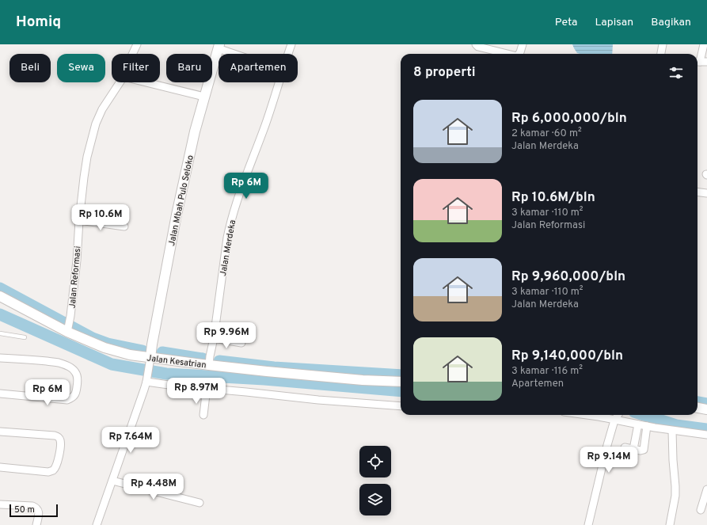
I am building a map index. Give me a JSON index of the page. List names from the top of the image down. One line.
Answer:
{"streets":{"street":["Jalan Mbah Pulo Seloko","Jalan Merdeka","Jalan Reformasi","Jalan Kesatrian"]},"crossings":[["Jalan Mbah Pulo Seloko","Jalan Kesatrian"],["Jalan Merdeka","Jalan Kesatrian"],["Jalan Reformasi","Jalan Kesatrian"]],"scale_bar":"50 m","page":{"header":"Homiq","nav":["Peta","Lapisan","Bagikan"],"chip":["Beli","Sewa","Filter","Baru","Apartemen"],"heading":"8 properti","list":[{"name":"Rp 6,000,000/bln","note":"2 kamar · 60 m² · Jalan Merdeka"},{"name":"Rp 10.6M/bln","note":"3 kamar · 110 m² · Jalan Reformasi"},{"name":"Rp 9,960,000/bln","note":"3 kamar · 110 m² · Jalan Merdeka"},{"name":"Rp 9,140,000/bln","note":"3 kamar · 116 m² · Apartemen"}],"price":["Rp 6M","Rp 10.6M","Rp 9.96M","Rp 8.97M","Rp 6M","Rp 7.64M","Rp 9.14M","Rp 4.48M"],"scale":"50 m"}}
